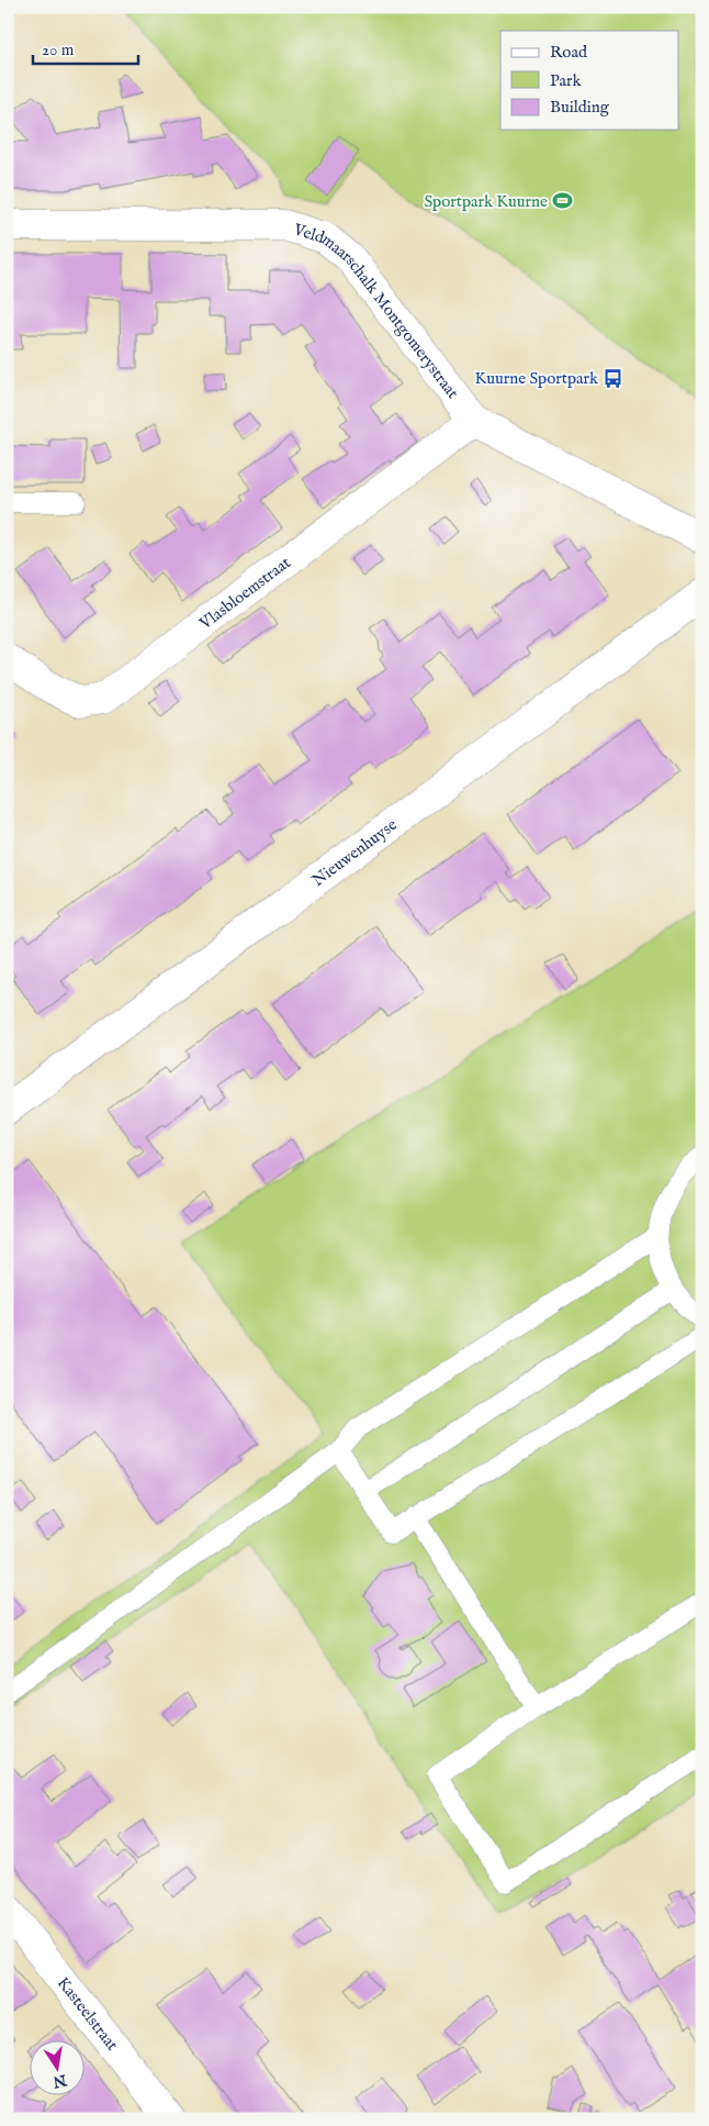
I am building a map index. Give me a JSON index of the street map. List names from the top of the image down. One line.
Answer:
{"streets":{"street":["Veldmaarschalk Montgomerystraat","Vlasbloemstraat","Nieuwenhuyse","Kasteelstraat"]},"crossings":[["Veldmaarschalk Montgomerystraat","Vlasbloemstraat"]],"places":{"sports":["Sportpark Kuurne"],"bus stop":["Kuurne Sportpark"]},"legend":["Road","Park","Building"],"scale_bar":"20 m","north":"bottom"}
